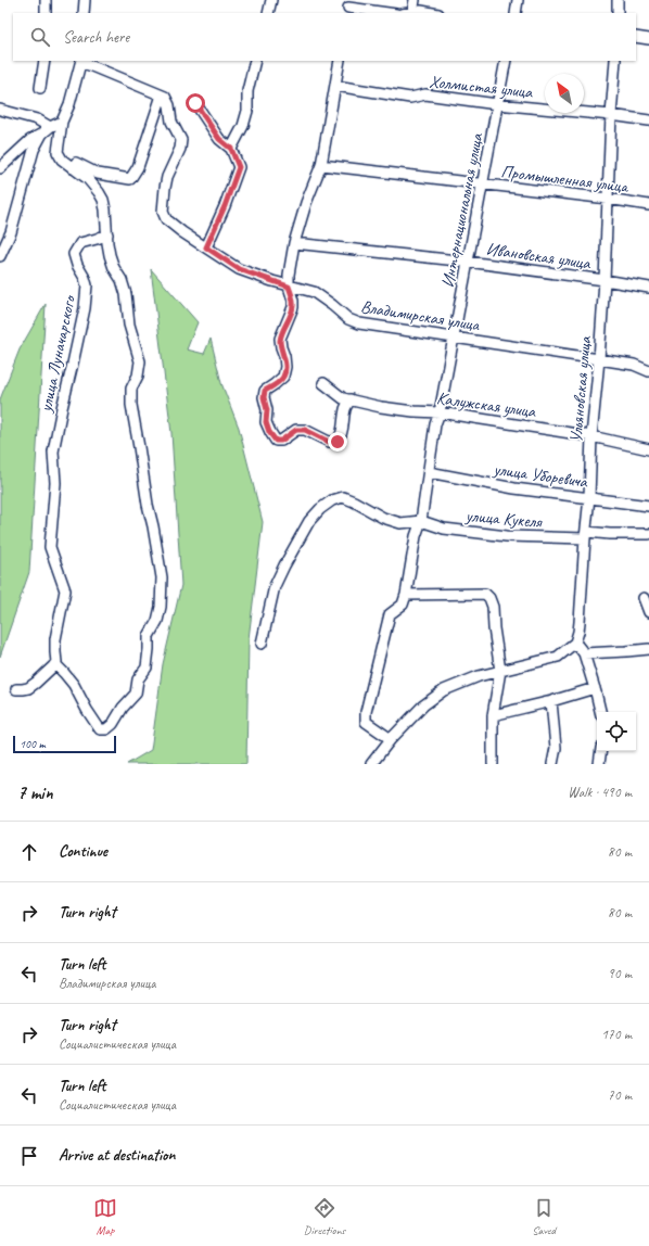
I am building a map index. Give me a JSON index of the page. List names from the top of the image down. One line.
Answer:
{"streets":{"street":["Холмистая улица","Промышленная улица","Интернациональная улица","Ивановская улица","Владимирская улица","улица Луначарского","Ульяновская улица","Калужская улица","улица Уборевича","улица Кукеля"]},"crossings":[["Холмистая улица","Интернациональная улица"],["Холмистая улица","Ульяновская улица"],["Промышленная улица","Интернациональная улица"],["Промышленная улица","Ульяновская улица"],["Интернациональная улица","Ивановская улица"],["Интернациональная улица","Владимирская улица"],["Интернациональная улица","Калужская улица"],["Интернациональная улица","улица Уборевича"],["Интернациональная улица","улица Кукеля"],["Ивановская улица","Ульяновская улица"],["Владимирская улица","Ульяновская улица"],["Ульяновская улица","Калужская улица"],["Ульяновская улица","улица Уборевича"],["Ульяновская улица","улица Кукеля"]],"scale_bar":"100 m","north":"top left","page":{"search":"Search here","scale":"100 m","heading":["7 min","Walk · 490 m"],"list":[["Continue","80 m"],["Turn right","80 m"],["Turn left","Владимирская улица","90 m"],["Turn right","Социалистическая улица","170 m"],["Turn left","Социалистическая улица","70 m"],"Arrive at destination"],"nav":["Map","Directions","Saved"]}}
